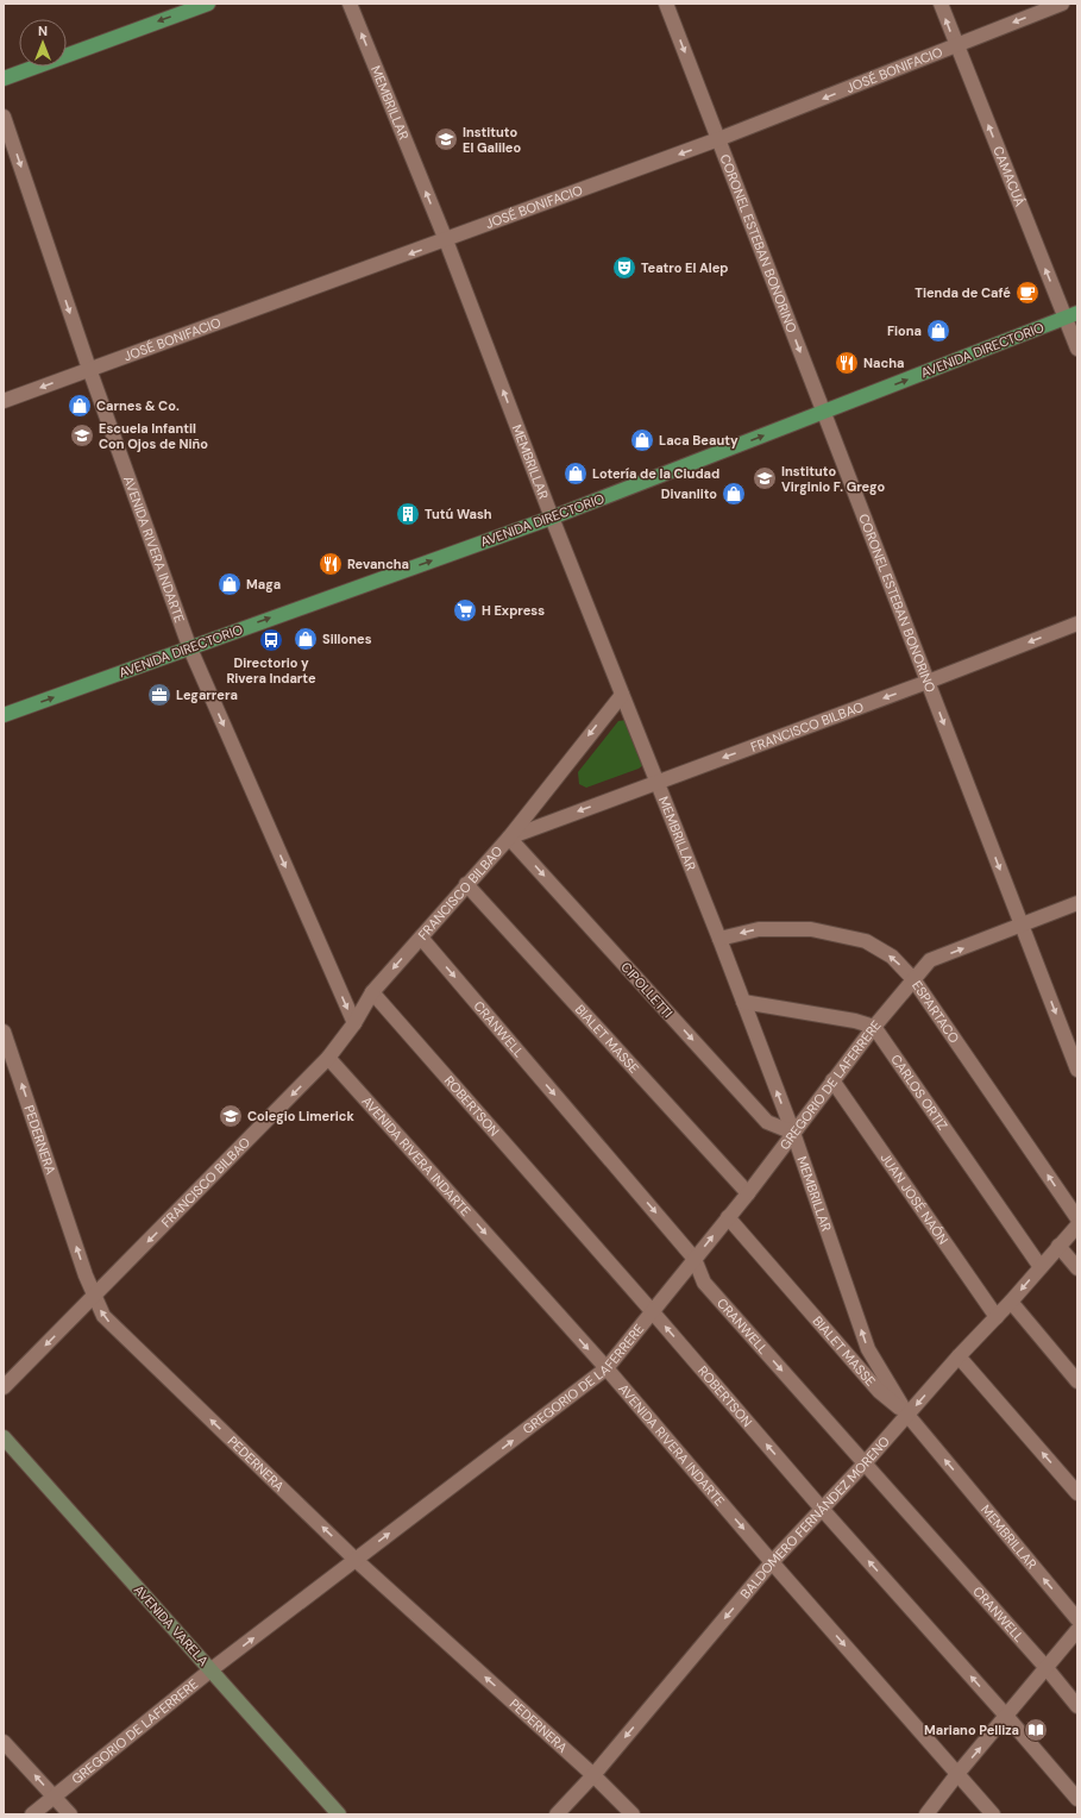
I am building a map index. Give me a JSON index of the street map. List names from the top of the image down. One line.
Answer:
{"streets":{"main road":["AVENIDA DIRECTORIO","AVENIDA VARELA"],"street":["JOSÉ BONIFACIO","MEMBRILLAR","CAMACUÁ","CORONEL ESTEBAN BONORINO","AVENIDA RIVERA INDARTE","FRANCISCO BILBAO","CIPOLLETTI","ESPARTACO","CRANWELL","BIALET MASSE","GREGORIO DE LAFERRERE","CARLOS ORTIZ","ROBERTSON","PEDERNERA","JUAN JOSÉ NAÓN","BALDOMERO FERNÁNDEZ MORENO"]},"crossings":[["JOSÉ BONIFACIO","MEMBRILLAR"],["JOSÉ BONIFACIO","CAMACUÁ"],["JOSÉ BONIFACIO","CORONEL ESTEBAN BONORINO"],["JOSÉ BONIFACIO","AVENIDA RIVERA INDARTE"],["MEMBRILLAR","AVENIDA DIRECTORIO"],["MEMBRILLAR","FRANCISCO BILBAO"],["MEMBRILLAR","CIPOLLETTI"],["MEMBRILLAR","ESPARTACO"],["MEMBRILLAR","BIALET MASSE"],["MEMBRILLAR","GREGORIO DE LAFERRERE"],["MEMBRILLAR","BALDOMERO FERNÁNDEZ MORENO"],["CAMACUÁ","AVENIDA DIRECTORIO"],["CORONEL ESTEBAN BONORINO","AVENIDA DIRECTORIO"],["CORONEL ESTEBAN BONORINO","FRANCISCO BILBAO"],["CORONEL ESTEBAN BONORINO","GREGORIO DE LAFERRERE"],["AVENIDA DIRECTORIO","AVENIDA RIVERA INDARTE"],["AVENIDA RIVERA INDARTE","FRANCISCO BILBAO"],["AVENIDA RIVERA INDARTE","GREGORIO DE LAFERRERE"],["AVENIDA RIVERA INDARTE","BALDOMERO FERNÁNDEZ MORENO"],["FRANCISCO BILBAO","CIPOLLETTI"],["FRANCISCO BILBAO","CRANWELL"],["FRANCISCO BILBAO","BIALET MASSE"],["FRANCISCO BILBAO","ROBERTSON"],["FRANCISCO BILBAO","PEDERNERA"],["CIPOLLETTI","GREGORIO DE LAFERRERE"],["ESPARTACO","GREGORIO DE LAFERRERE"],["CRANWELL","GREGORIO DE LAFERRERE"],["CRANWELL","BALDOMERO FERNÁNDEZ MORENO"],["BIALET MASSE","GREGORIO DE LAFERRERE"],["BIALET MASSE","BALDOMERO FERNÁNDEZ MORENO"],["GREGORIO DE LAFERRERE","CARLOS ORTIZ"],["GREGORIO DE LAFERRERE","ROBERTSON"],["GREGORIO DE LAFERRERE","PEDERNERA"],["GREGORIO DE LAFERRERE","JUAN JOSÉ NAÓN"],["GREGORIO DE LAFERRERE","AVENIDA VARELA"],["CARLOS ORTIZ","BALDOMERO FERNÁNDEZ MORENO"],["ROBERTSON","BALDOMERO FERNÁNDEZ MORENO"],["PEDERNERA","BALDOMERO FERNÁNDEZ MORENO"],["JUAN JOSÉ NAÓN","BALDOMERO FERNÁNDEZ MORENO"]],"one_way":["JOSÉ BONIFACIO","MEMBRILLAR","CAMACUÁ","CORONEL ESTEBAN BONORINO","AVENIDA DIRECTORIO","AVENIDA RIVERA INDARTE","FRANCISCO BILBAO","CIPOLLETTI","ESPARTACO","CRANWELL","GREGORIO DE LAFERRERE","ROBERTSON","PEDERNERA","BALDOMERO FERNÁNDEZ MORENO"],"places":{"school or university":["Instituto El Galileo","Escuela Infantil Con Ojos de Niño","Instituto Virginio F. Grego","Colegio Limerick"],"theatre":["Teatro El Alep"],"cafe":["Tienda de Café"],"shop":["Fiona","Carnes & Co.","Laca Beauty","Lotería de la Ciudad","Divanlito","Maga","Sillones"],"restaurant":["Nacha","Revancha"],"building":["Tutú Wash"],"supermarket":["H Express"],"bus stop":["Directorio y Rivera Indarte"],"office":["Legarrera"],"library":["Mariano Pelliza"]},"north":"top"}
